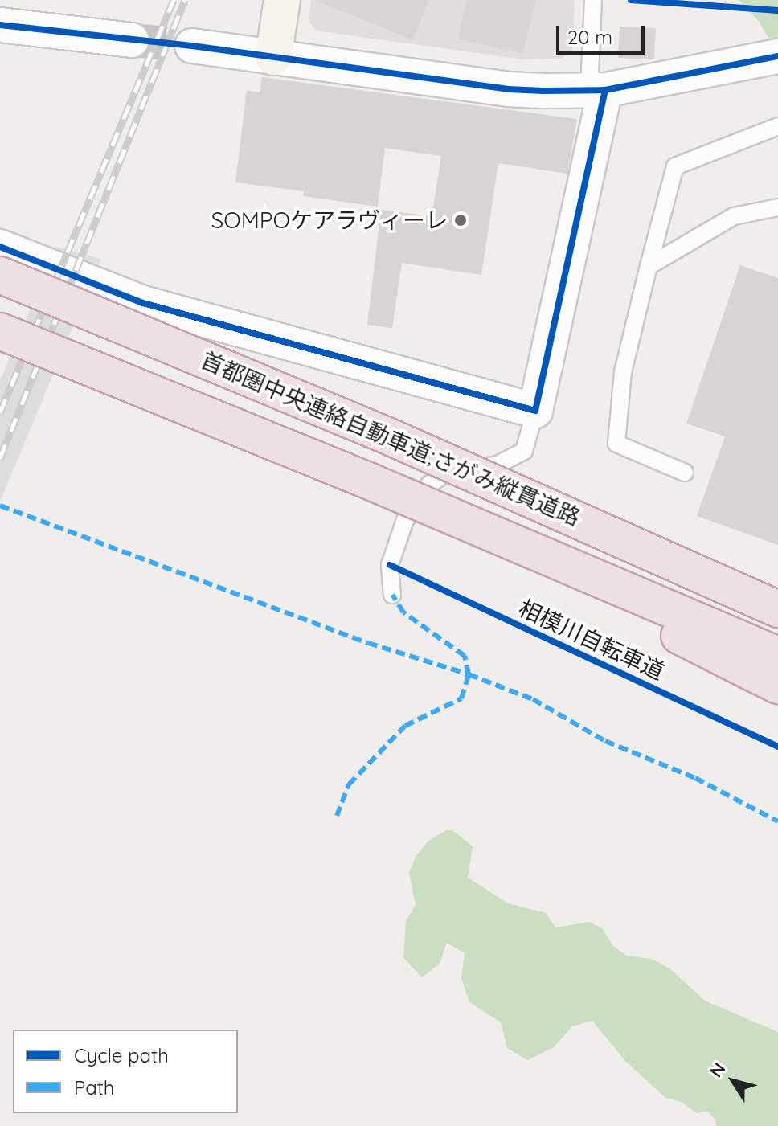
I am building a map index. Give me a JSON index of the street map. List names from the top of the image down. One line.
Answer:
{"streets":{"highway":["首都圏中央連絡自動車道;さがみ縦貫道路"],"cycle path":["相模川自転車道"]},"places":["SOMPOケアラヴィーレ"],"legend":["Cycle path","Path"],"scale_bar":"20 m","north":"top left"}
